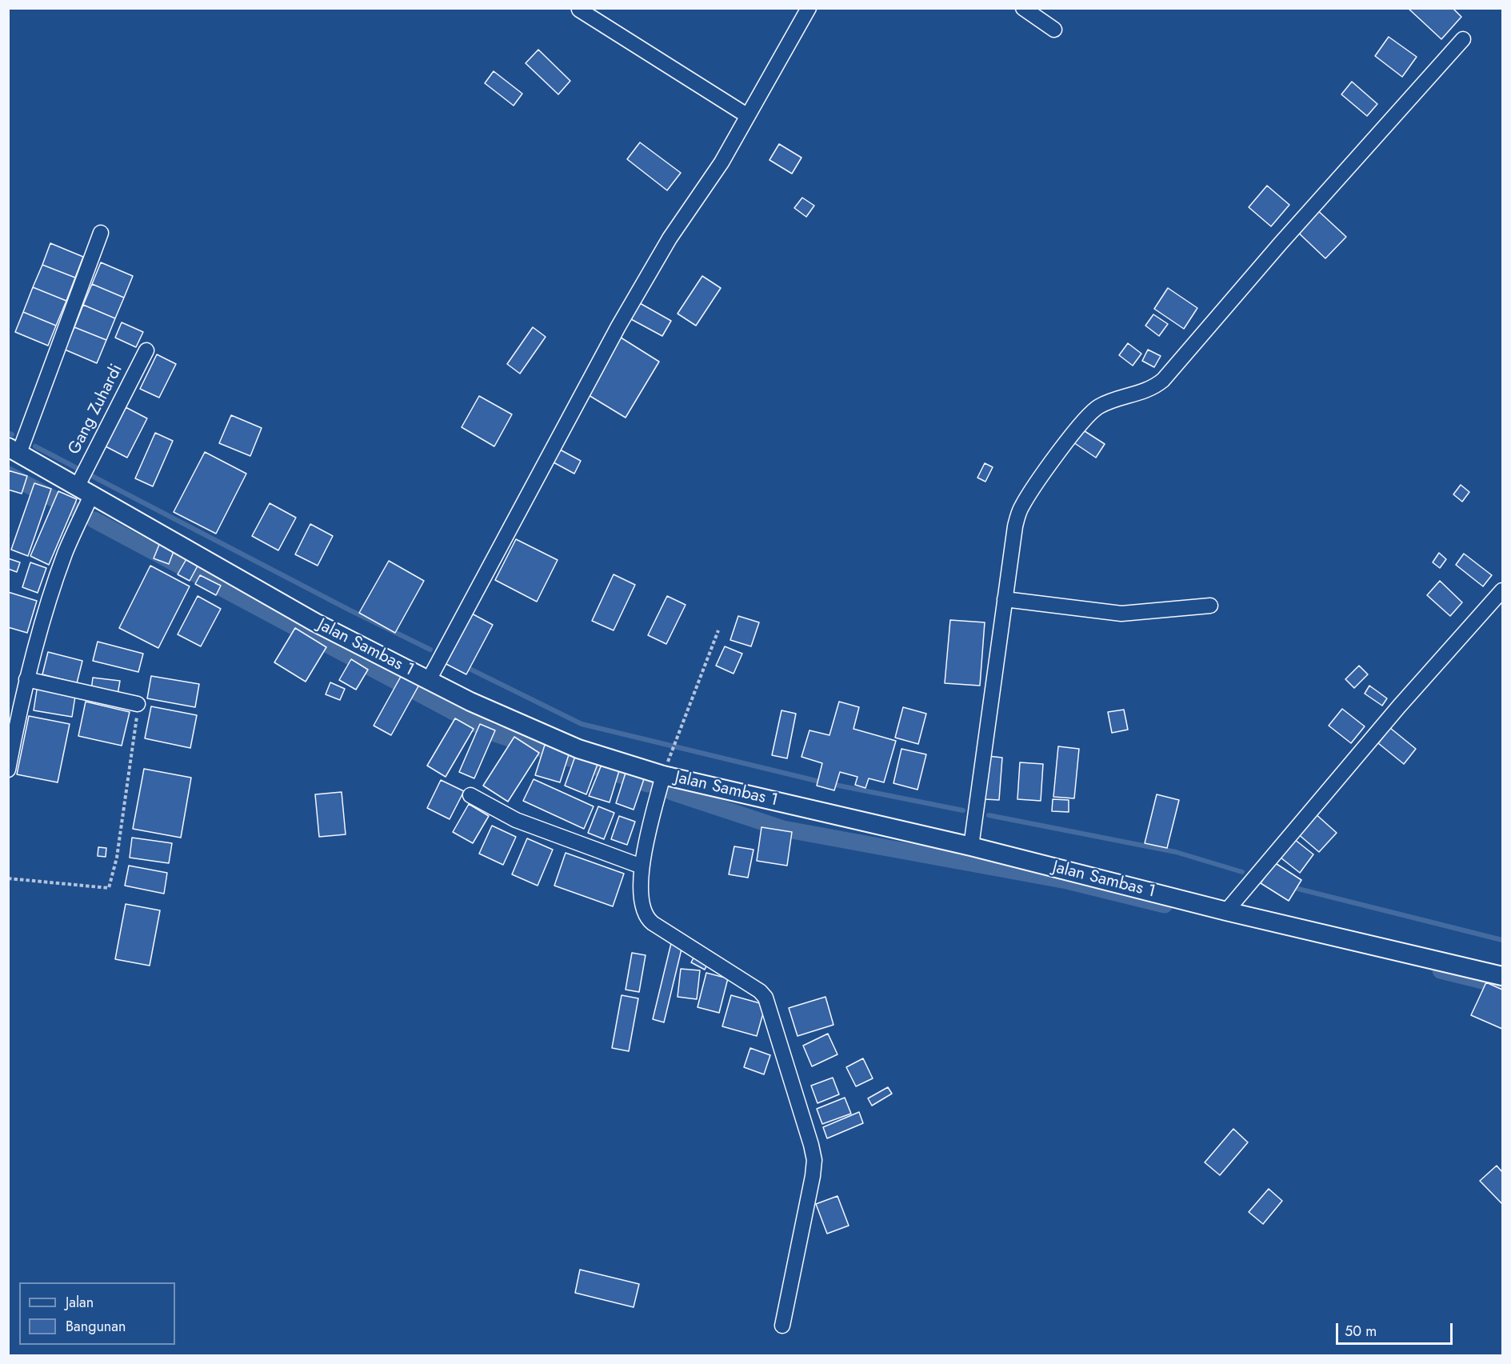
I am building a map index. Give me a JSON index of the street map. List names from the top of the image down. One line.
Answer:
{"streets":{"street":["Gang Zuhardi","Jalan Sambas 1"]},"crossings":[["Gang Zuhardi","Jalan Sambas 1"]],"legend":["Jalan","Bangunan"],"scale_bar":"50 m"}
